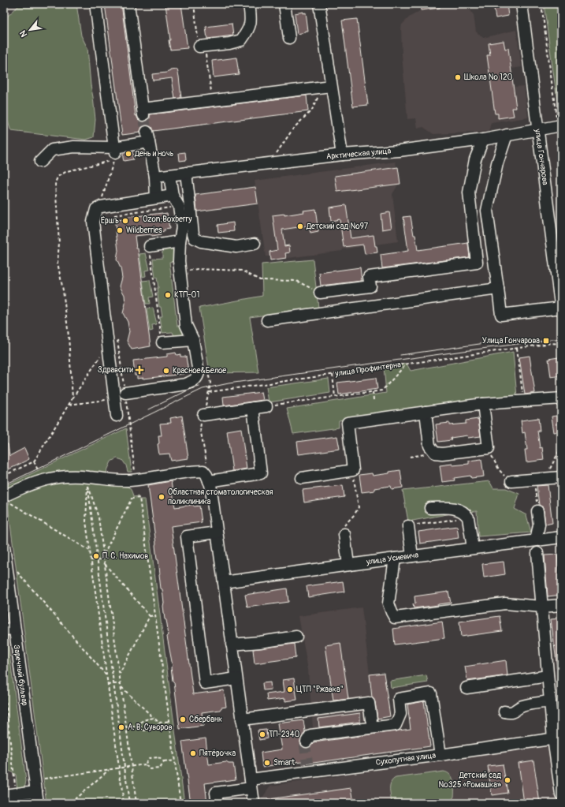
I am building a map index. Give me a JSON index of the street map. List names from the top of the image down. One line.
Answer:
{"streets":{"street":["Арктическая улица","улица Гончарова","улица Усиевича","Заречный бульвар","Сухопутная улица"],"path":["улица Профинтерна"]},"crossings":[["Арктическая улица","улица Гончарова"]],"places":{"other":["Школа № 120","День и ночь","Ozon;Boxberry","Ёршъ","Детский сад №97","Wildberries","КТП-01","Красное&Белое","Областная стоматологическая поликлиника","П. С. Нахимов","ЦТП \"Ржавка\"","Сбербанк","А. В. Суворов","ТП-2340","Пятёрочка","Smart","Детский сад №325 «Ромашка»"],"transit":["Улица Гончарова"],"health":["Здравсити"]},"north":"bottom left"}
